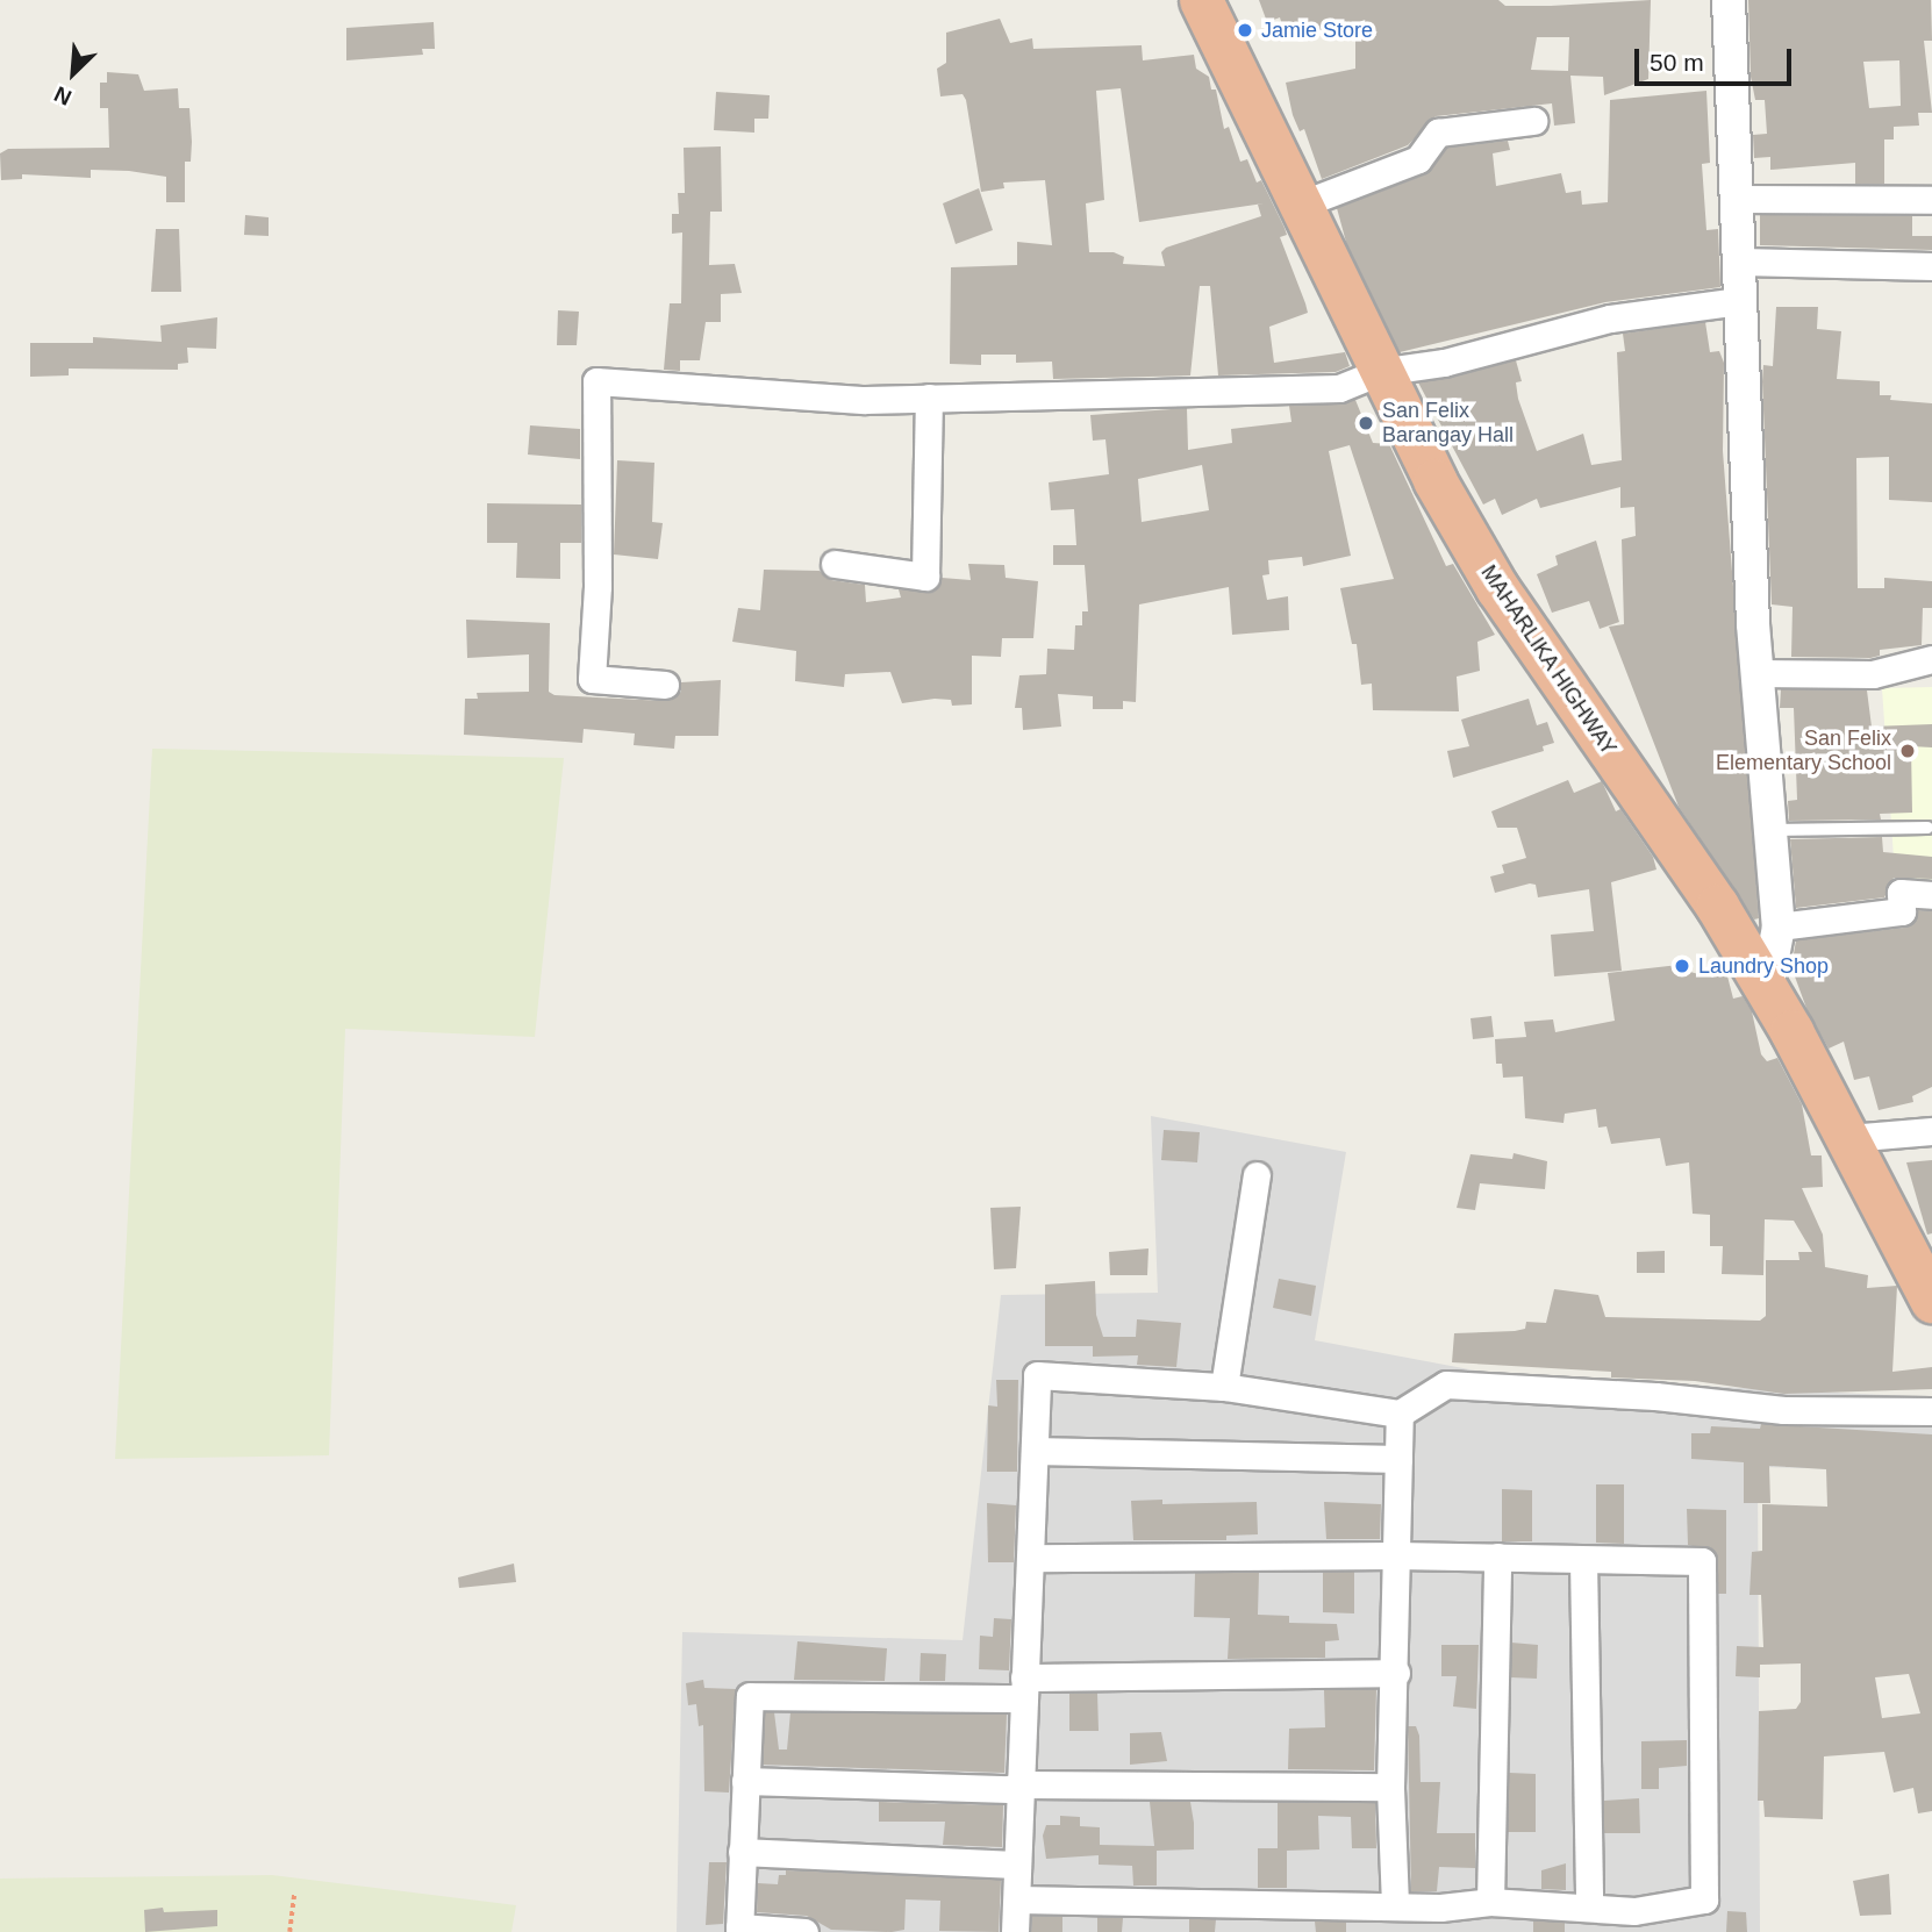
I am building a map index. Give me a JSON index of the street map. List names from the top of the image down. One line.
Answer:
{"streets":{"highway":["MAHARLIKA HIGHWAY"]},"places":["Jamie Store","San Felix Barangay Hall","San Felix Elementary School","Laundry Shop"],"scale_bar":"50 m","north":"bottom left"}
